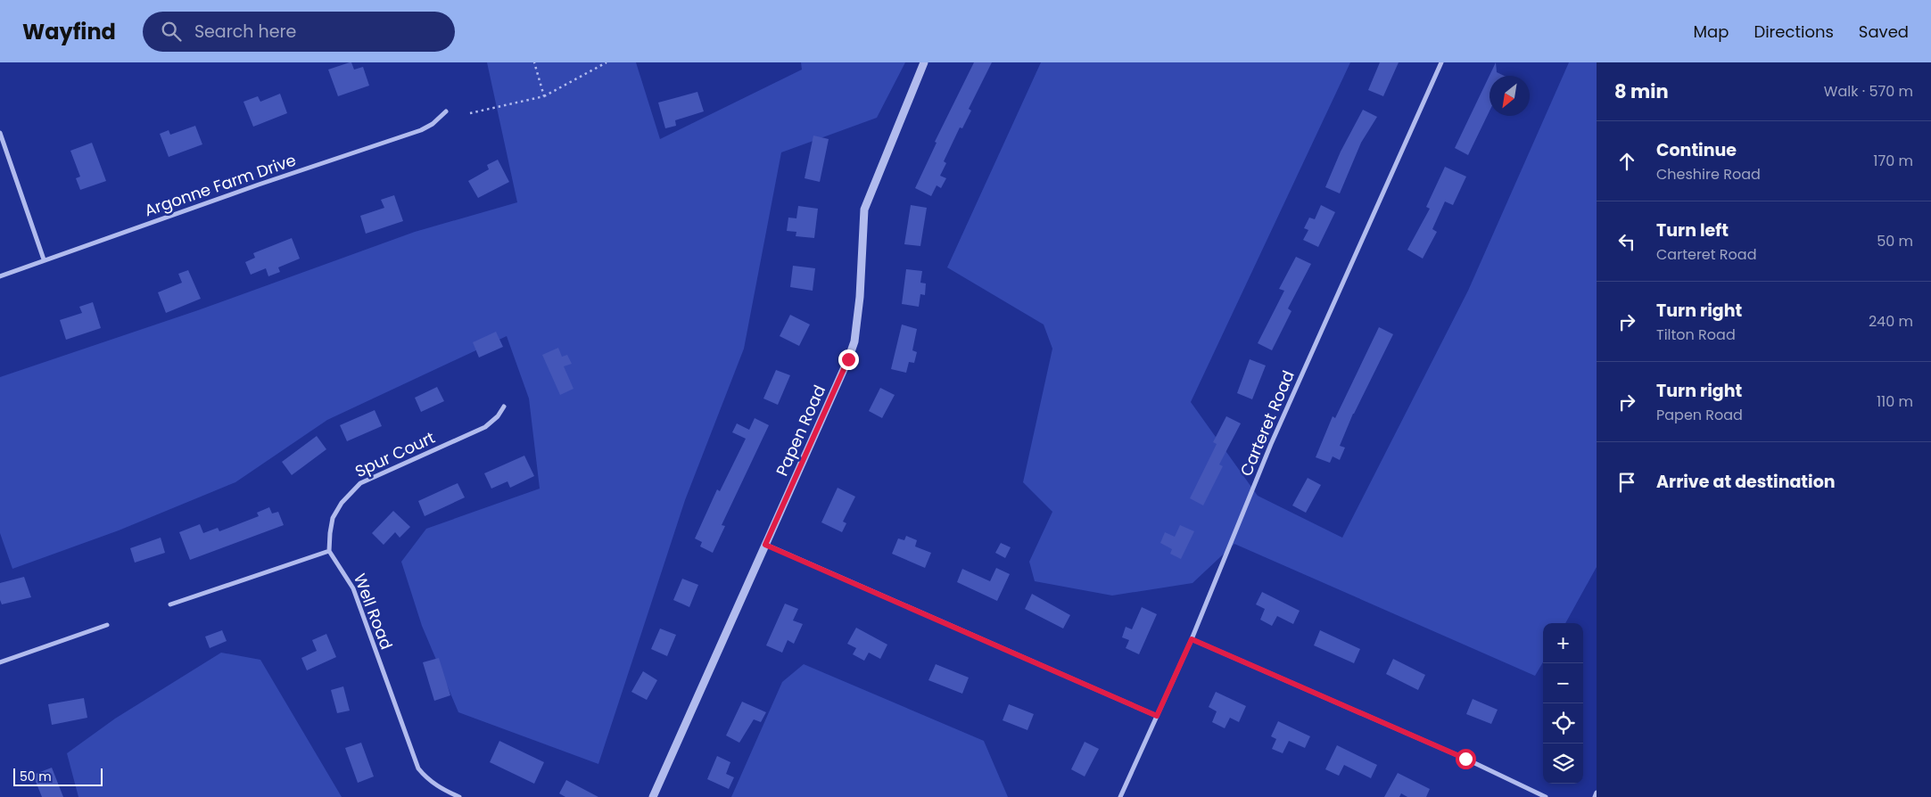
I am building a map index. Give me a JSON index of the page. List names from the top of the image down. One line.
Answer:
{"streets":{"street":["Argonne Farm Drive","Carteret Road","Papen Road","Spur Court","Well Road"]},"crossings":[["Spur Court","Well Road"]],"scale_bar":"50 m","north":"bottom left","page":{"header":"Wayfind","search":"Search here","nav":["Map","Directions","Saved"],"heading":["8 min","Walk · 570 m"],"list":[["Continue","Cheshire Road","170 m"],["Turn left","Carteret Road","50 m"],["Turn right","Tilton Road","240 m"],["Turn right","Papen Road","110 m"],"Arrive at destination"],"map_buttons":["+","−"],"scale":"50 m"}}
